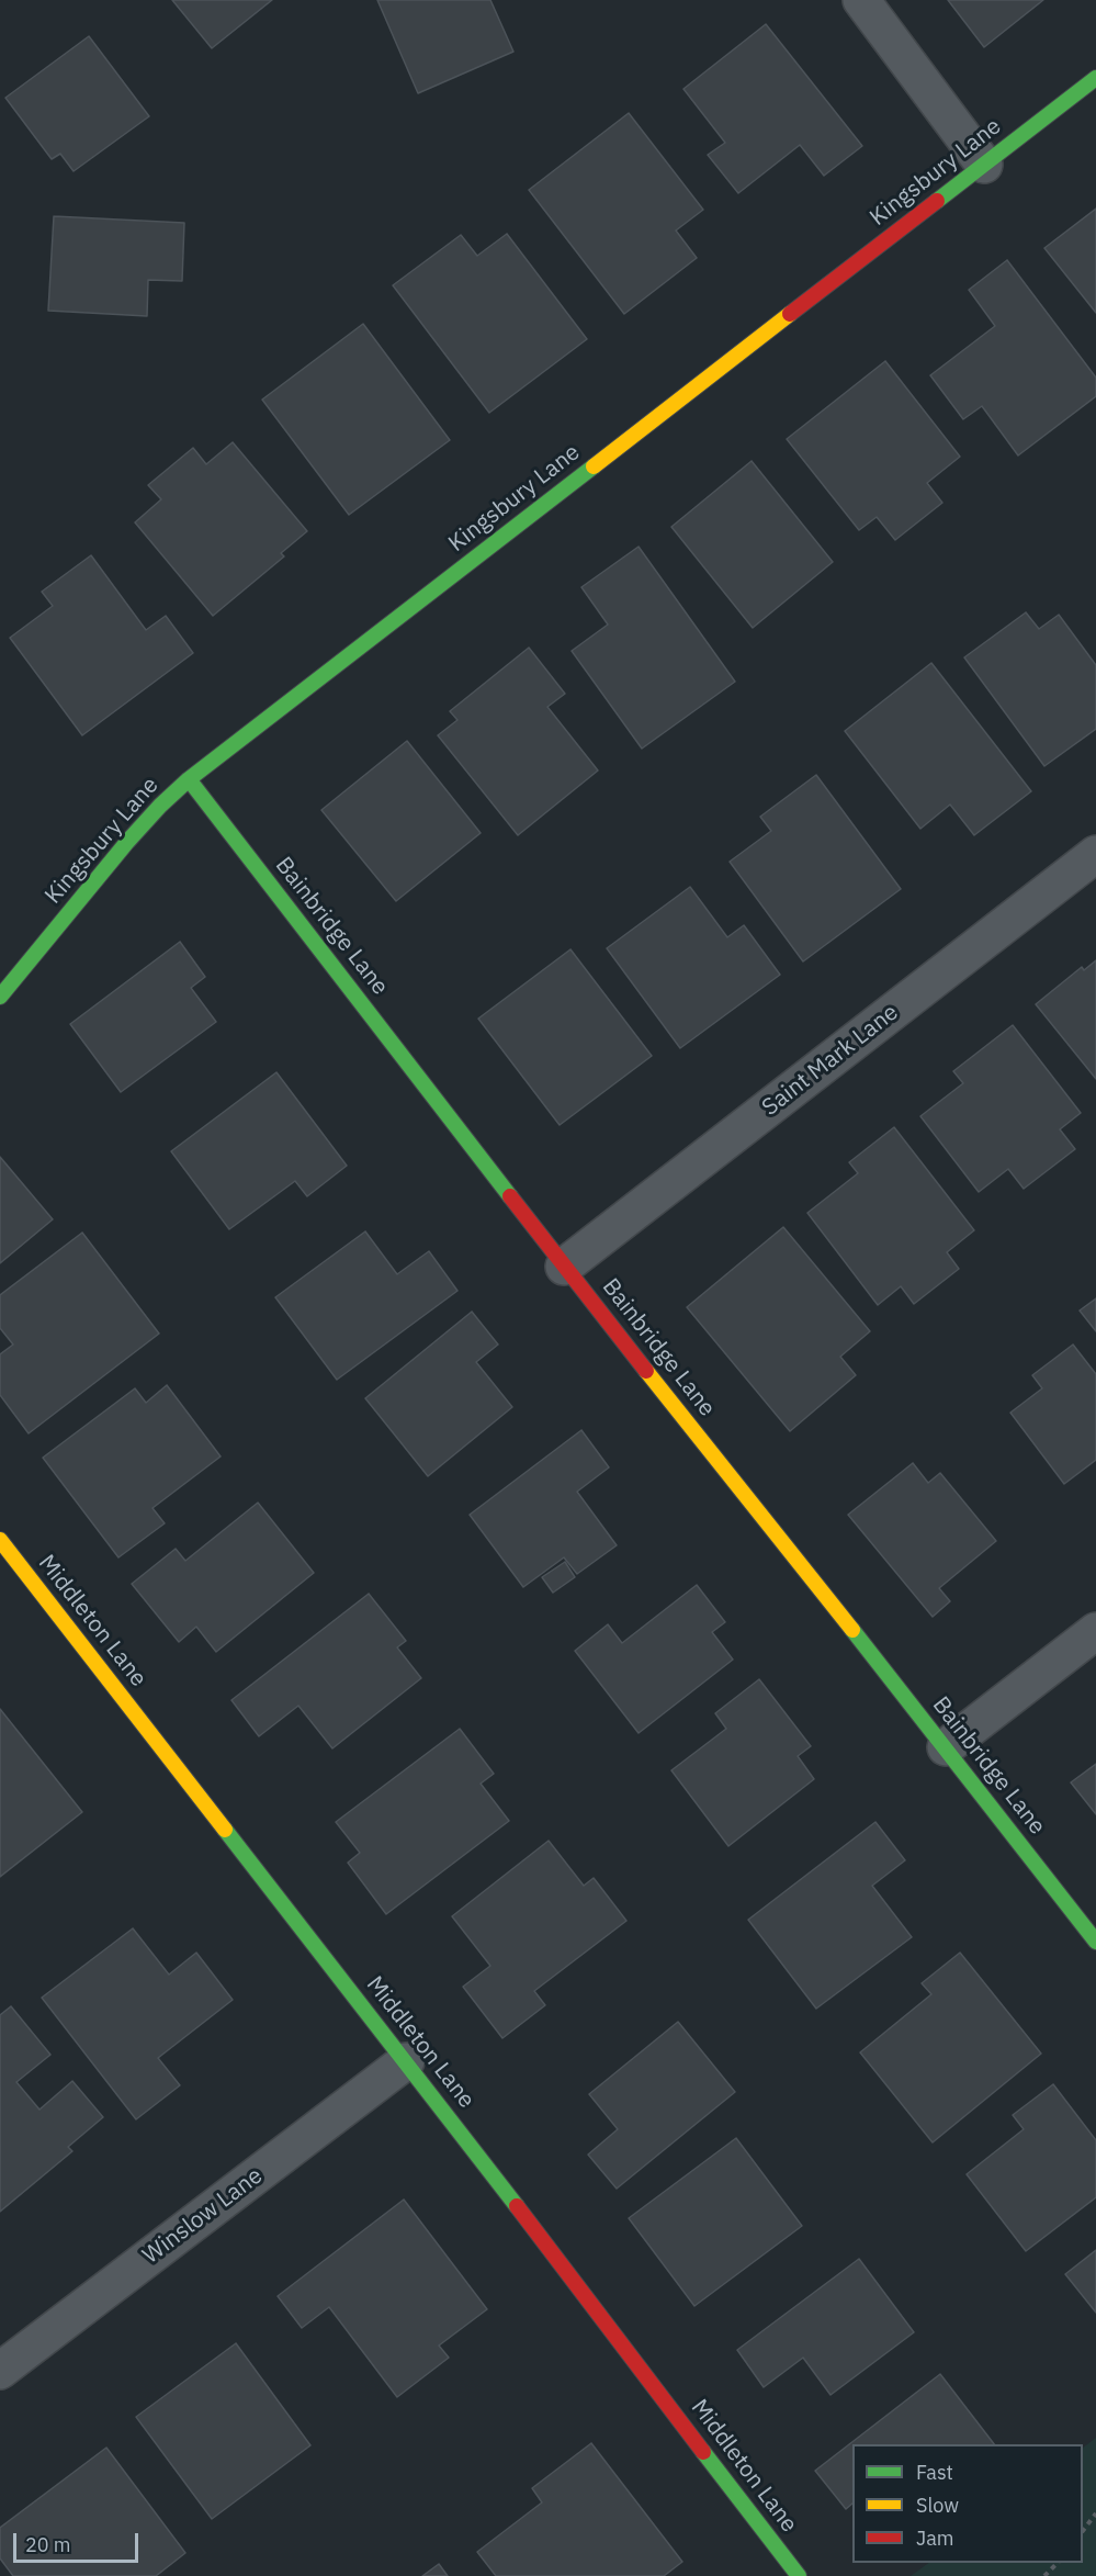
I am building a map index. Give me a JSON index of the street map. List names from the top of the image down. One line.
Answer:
{"streets":{"street":["Kingsbury Lane","Bainbridge Lane","Saint Mark Lane","Middleton Lane","Winslow Lane"]},"crossings":[["Kingsbury Lane","Bainbridge Lane"],["Bainbridge Lane","Saint Mark Lane"],["Middleton Lane","Winslow Lane"]],"legend":["Fast","Slow","Jam"],"scale_bar":"20 m"}
